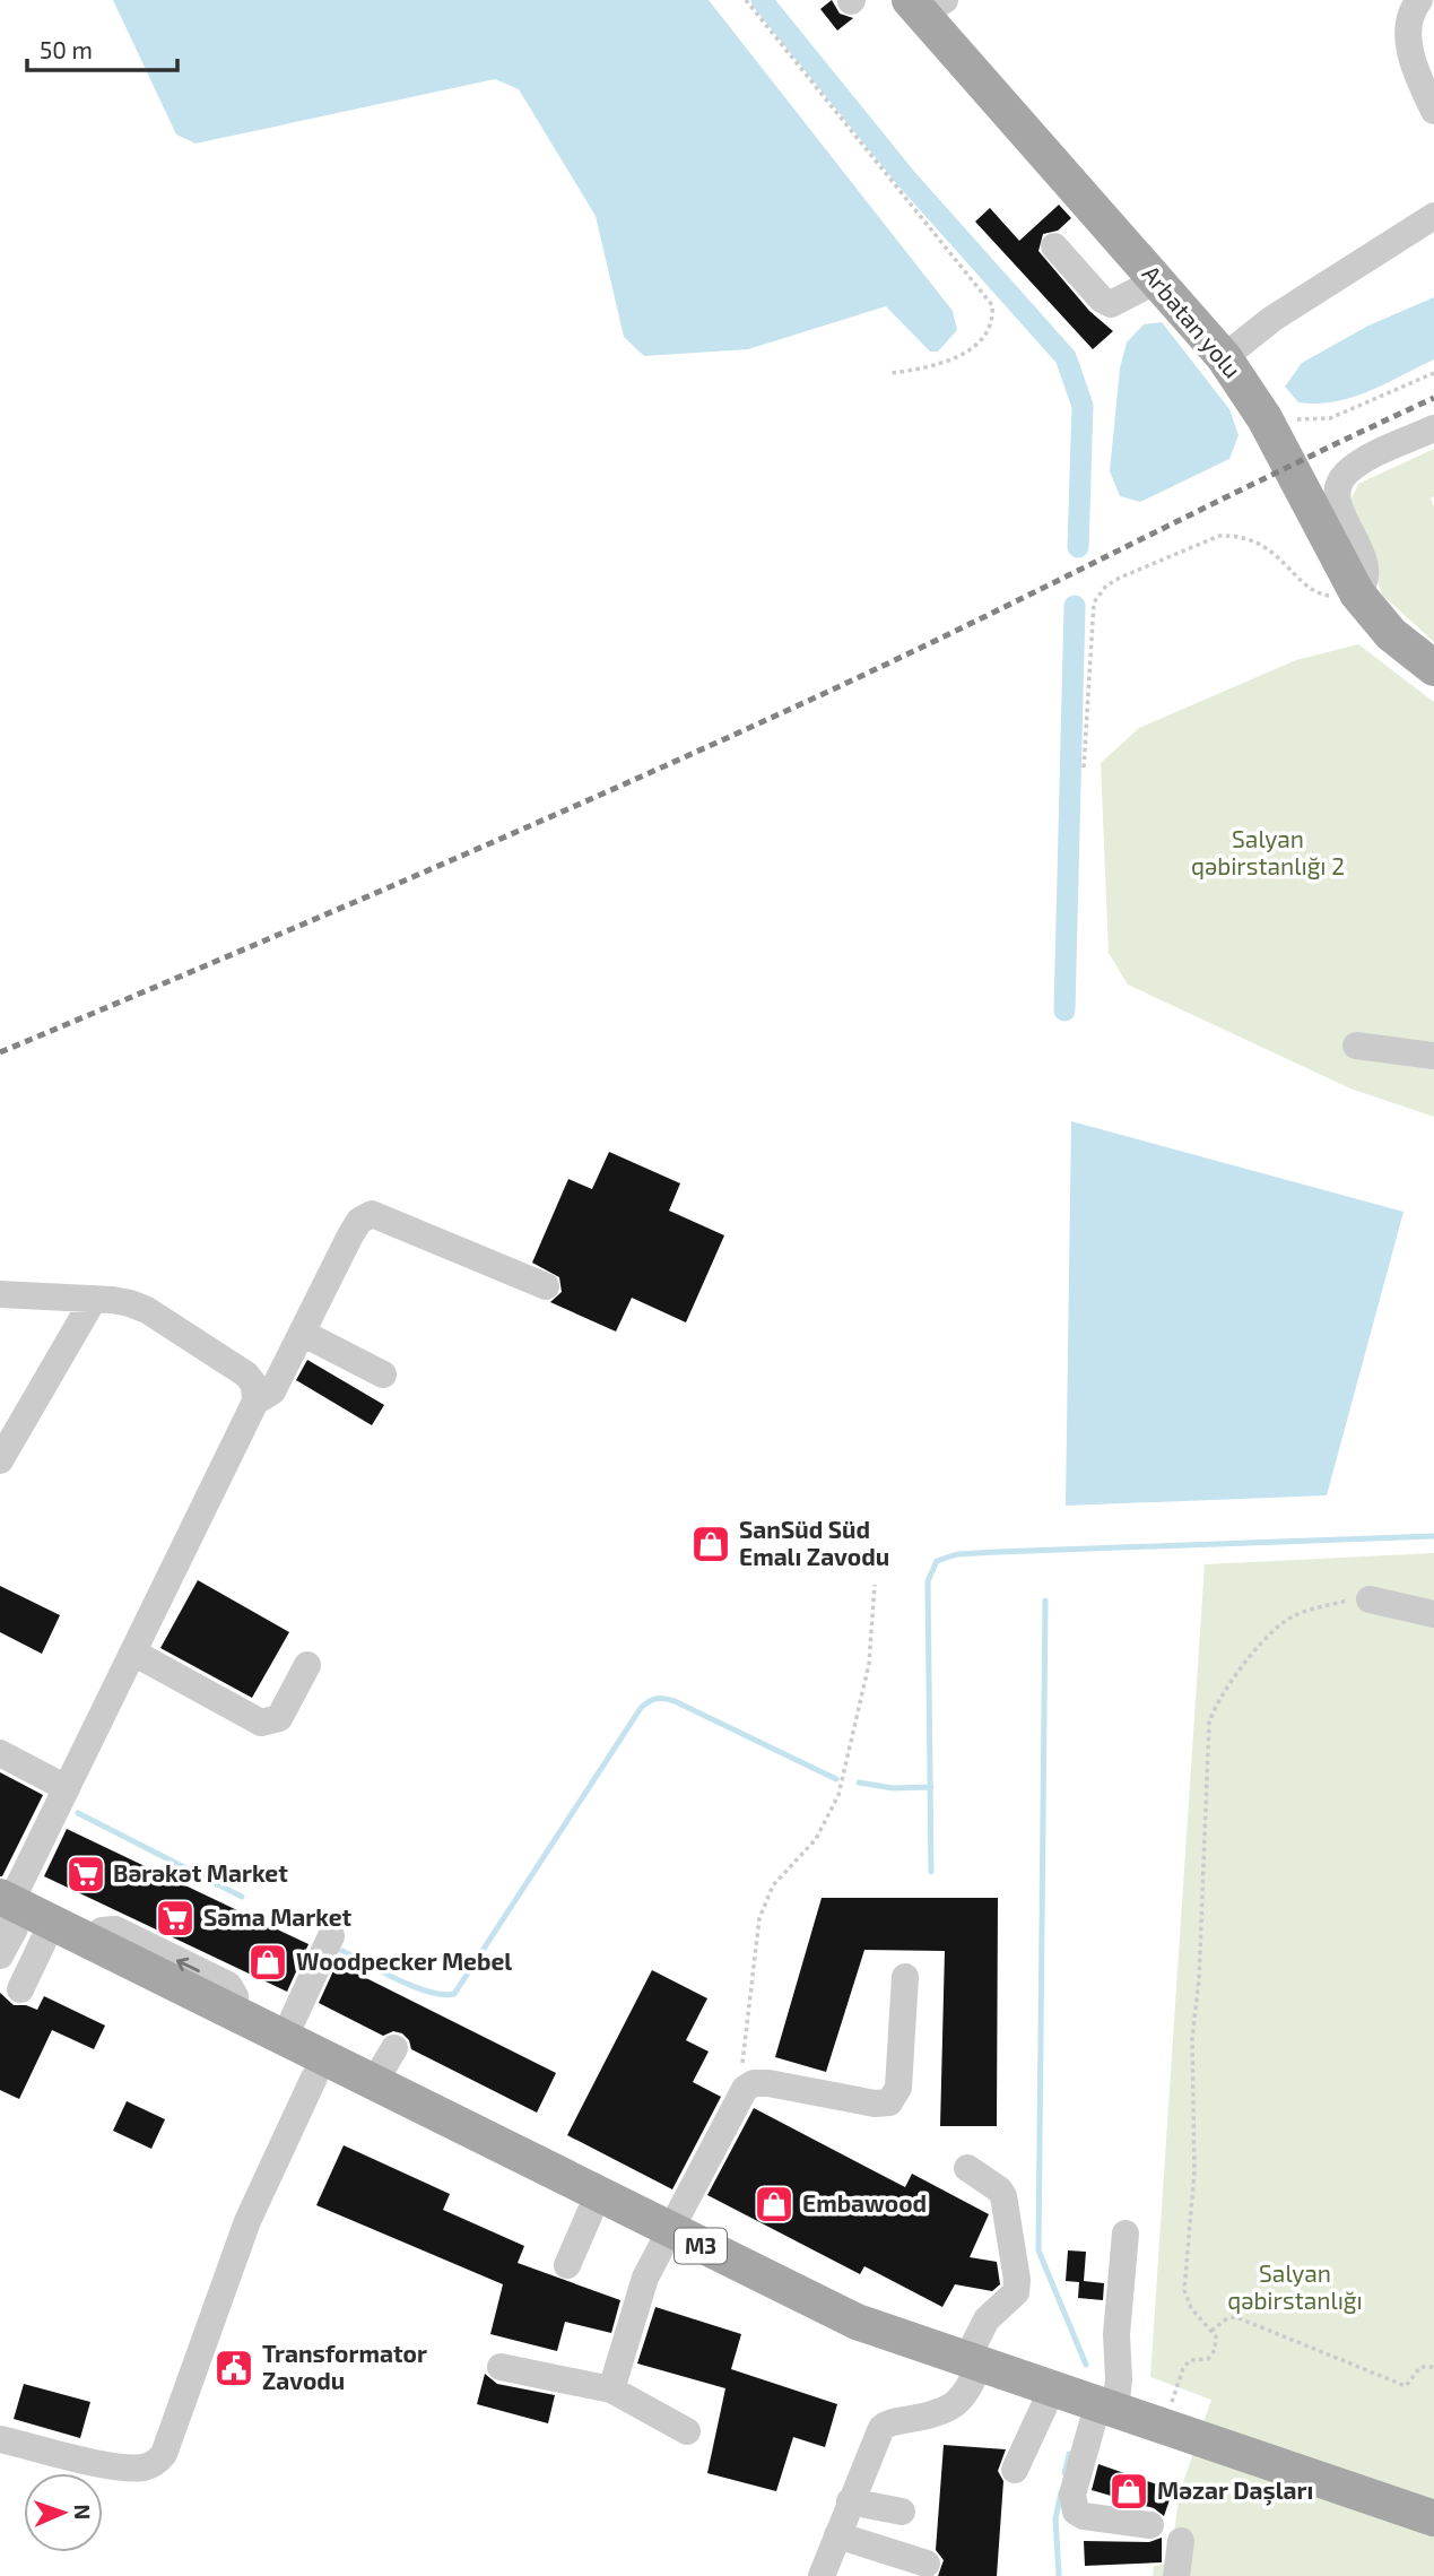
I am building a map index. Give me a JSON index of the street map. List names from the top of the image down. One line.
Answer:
{"streets":{"main road":["Arbatan yolu","M3"]},"parks":["Salyan qəbirstanlığı 2","Salyan qəbirstanlığı"],"places":{"shop":["SanSüd Süd Emalı Zavodu","Woodpecker Mebel","Embawood","Məzar Daşları"],"supermarket":["Bərəkət Market","Səma Market"],"public building":["Transformator Zavodu"]},"scale_bar":"50 m","north":"right"}
